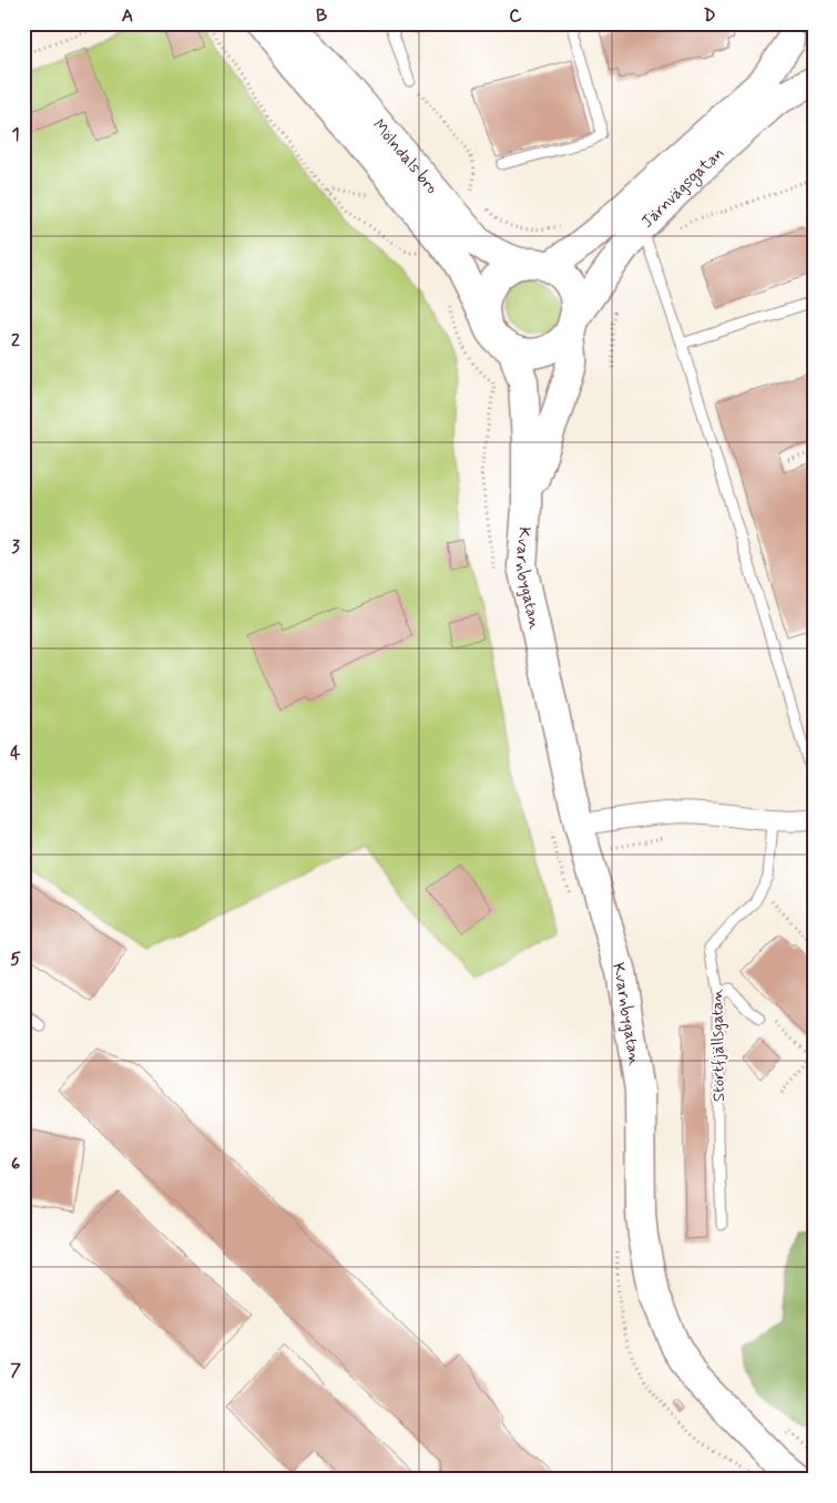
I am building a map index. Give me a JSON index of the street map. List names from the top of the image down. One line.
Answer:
{"streets":{"street":["Mölndals bro","Järnvägsgatan","Kvarnbygatan"],"lane":["Störtfjällsgatan"]},"crossings":[["Mölndals bro","Järnvägsgatan"],["Mölndals bro","Kvarnbygatan"],["Järnvägsgatan","Kvarnbygatan"]],"grid":{"columns":["A","B","C","D"],"rows":["1","2","3","4","5","6","7"]}}
